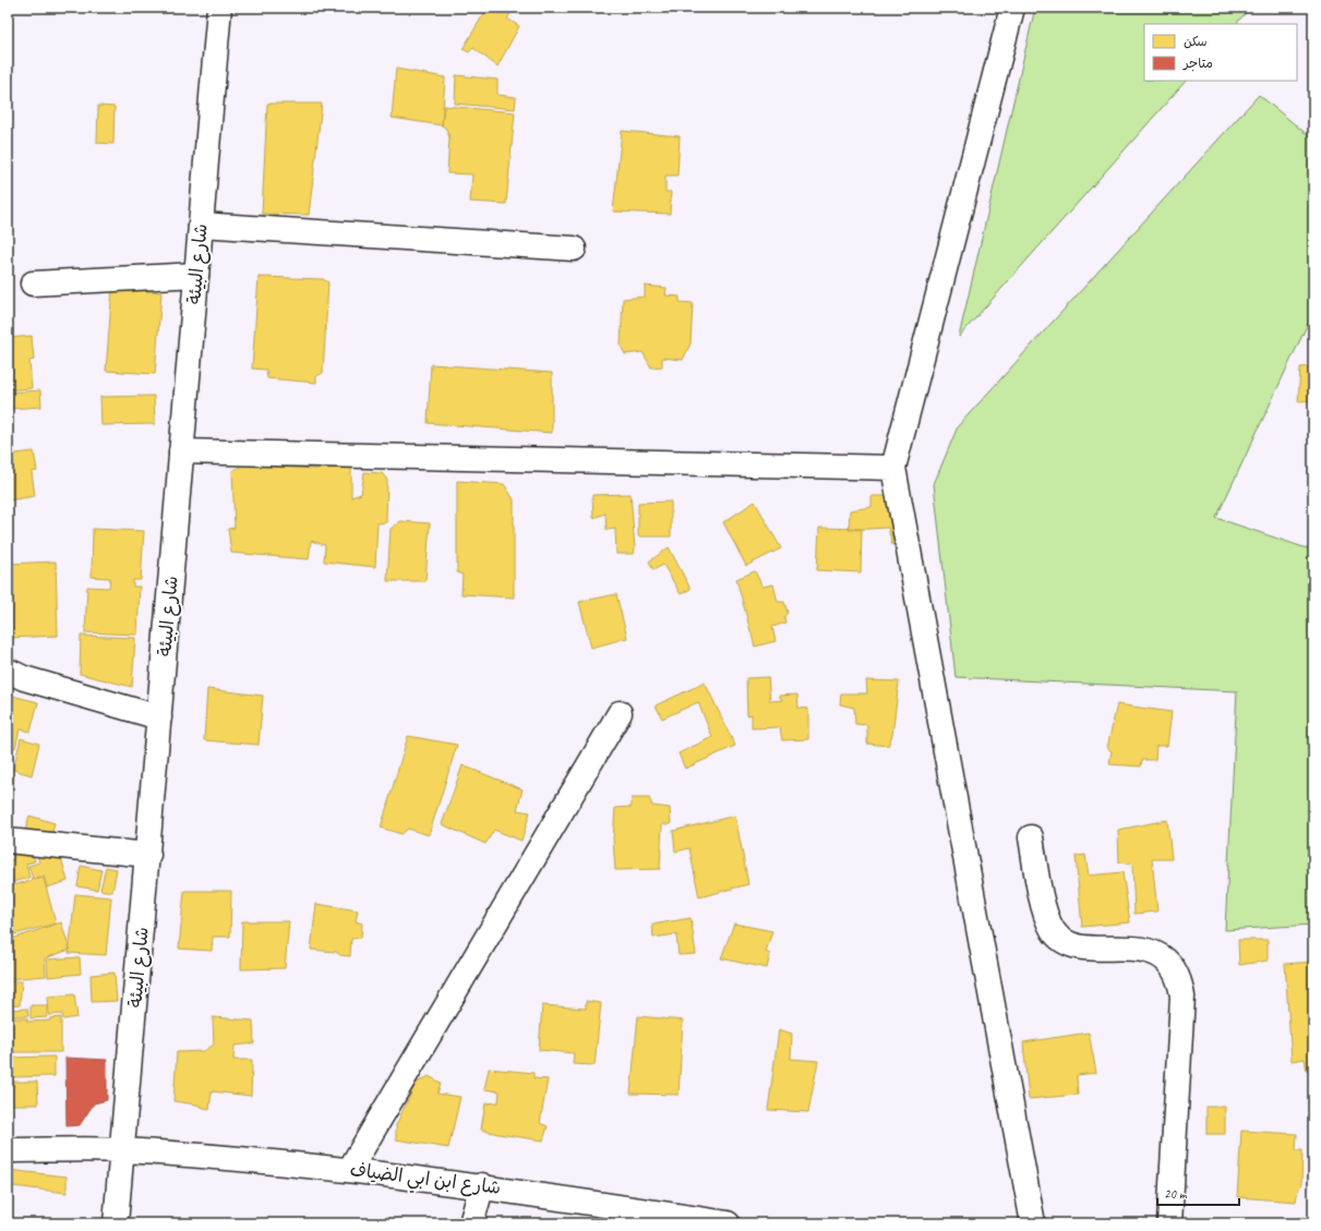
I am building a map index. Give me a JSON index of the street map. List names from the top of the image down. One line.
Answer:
{"streets":{"street":["شارع البيئة","شارع ابن ابي الضياف"]},"crossings":[["شارع البيئة","شارع ابن ابي الضياف"]],"legend":["سكن","متاجر"],"scale_bar":"20 m"}
